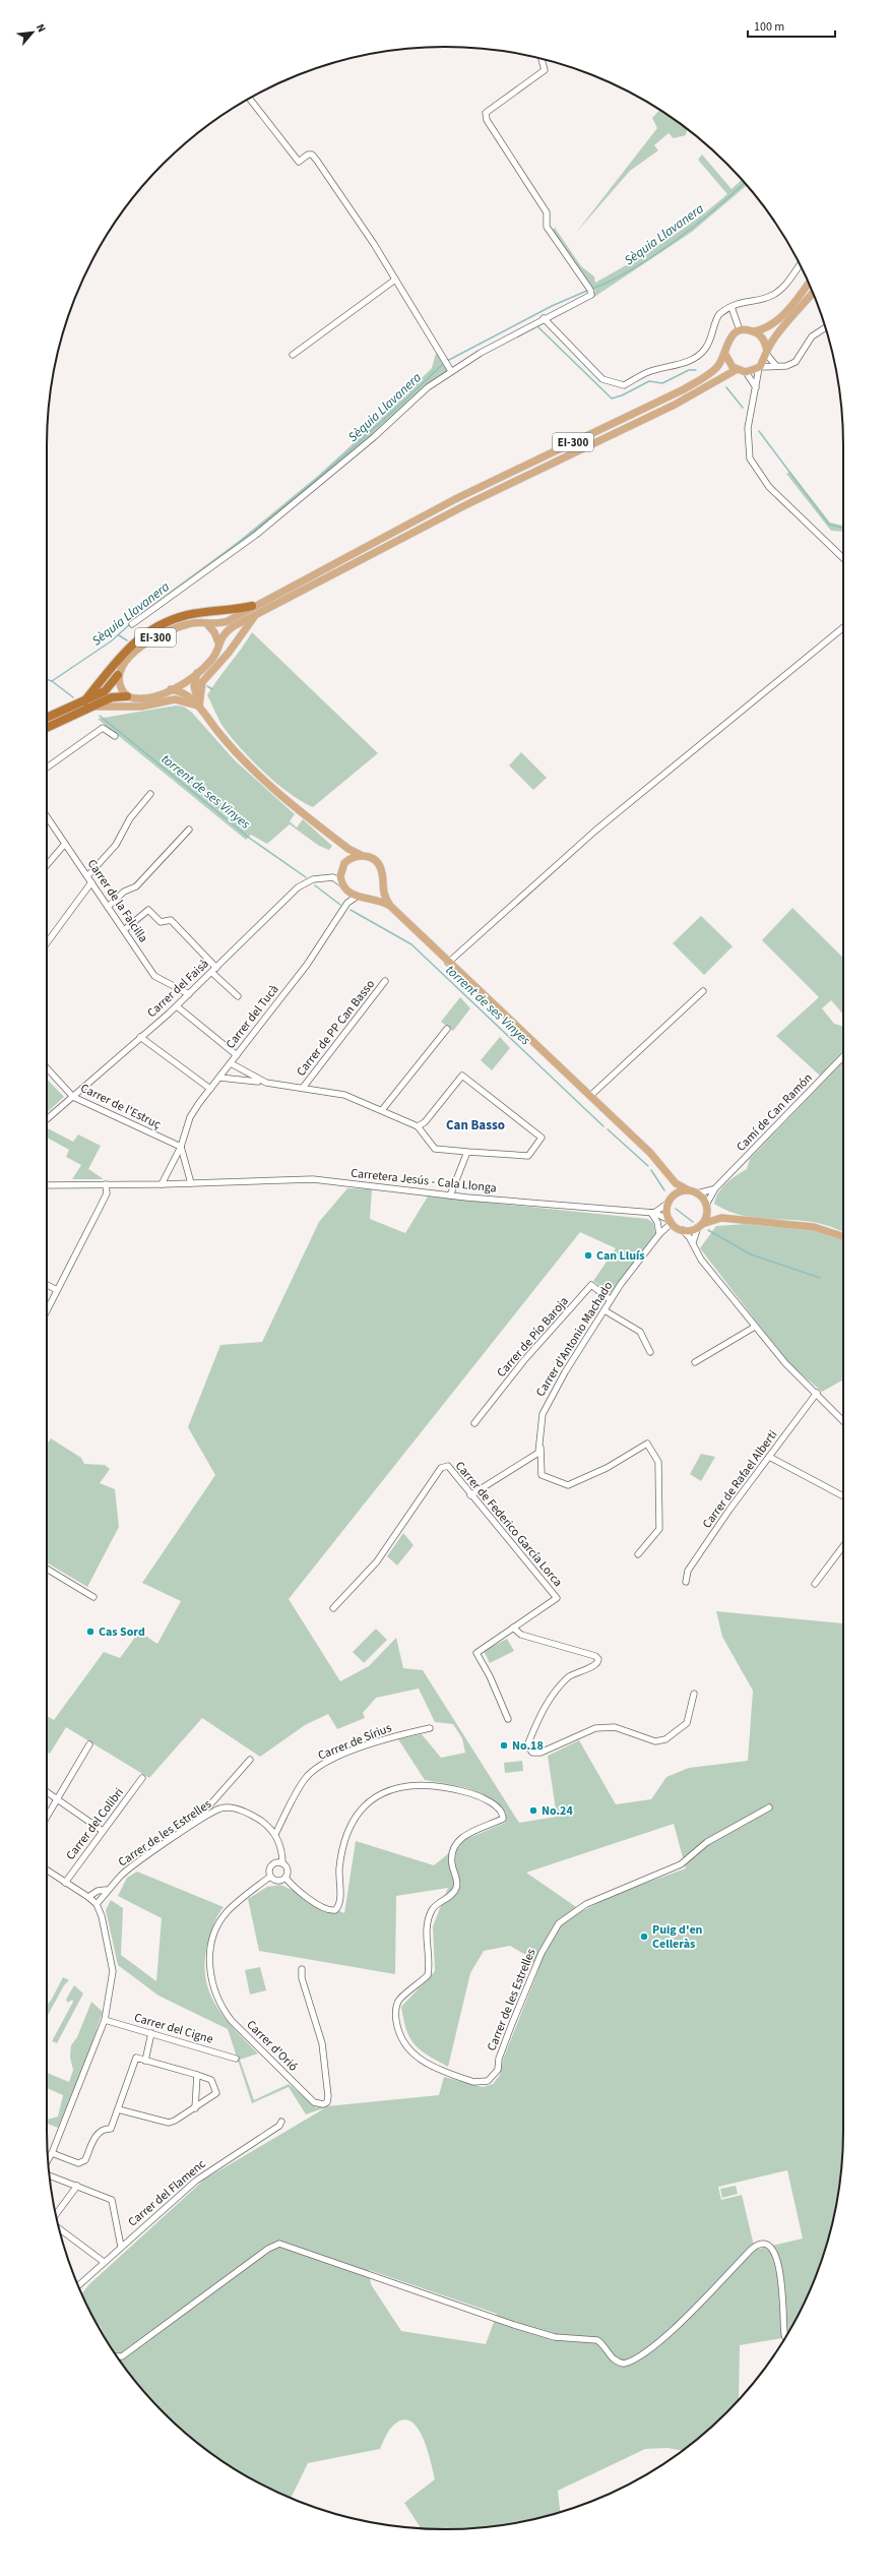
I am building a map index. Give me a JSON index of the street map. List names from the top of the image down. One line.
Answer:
{"streets":{"highway":["EI-300"],"street":["Carrer de la Falcilla","Carrer del Faisà","Carrer del Tucà","Carrer de PP Can Basso","Carrer de l'Estruç","Camí de Can Ramón","Carretera Jesús - Cala Llonga","Carrer de Pío Baroja","Carrer d'Antonio Machado","Carrer de Rafael Alberti","Carrer de Federico García Lorca","Carrer de Sírius","Carrer del Colibri","Carrer de les Estrelles","Carrer del Cigne","Carrer d'Orió","Carrer del Flamenc"]},"crossings":[["Carrer de la Falcilla","Carrer del Faisà"],["Carrer del Faisà","Carrer de l'Estruç"],["Carrer del Tucà","Carrer de l'Estruç"],["Carrer del Tucà","Carretera Jesús - Cala Llonga"],["Camí de Can Ramón","Carretera Jesús - Cala Llonga"],["Camí de Can Ramón","Carrer d'Antonio Machado"],["Carretera Jesús - Cala Llonga","Carrer d'Antonio Machado"],["Carrer de Pío Baroja","Carrer d'Antonio Machado"],["Carrer de Sírius","Carrer de les Estrelles"],["Carrer de les Estrelles","Carrer d'Orió"]],"districts":["Can Basso"],"water":["Sèquia Llavanera","torrent de ses Vinyes"],"places":["Can Lluís","Cas Sord","No.18","No.24","Puig d'en Celleràs"],"scale_bar":"100 m","north":"top right"}
